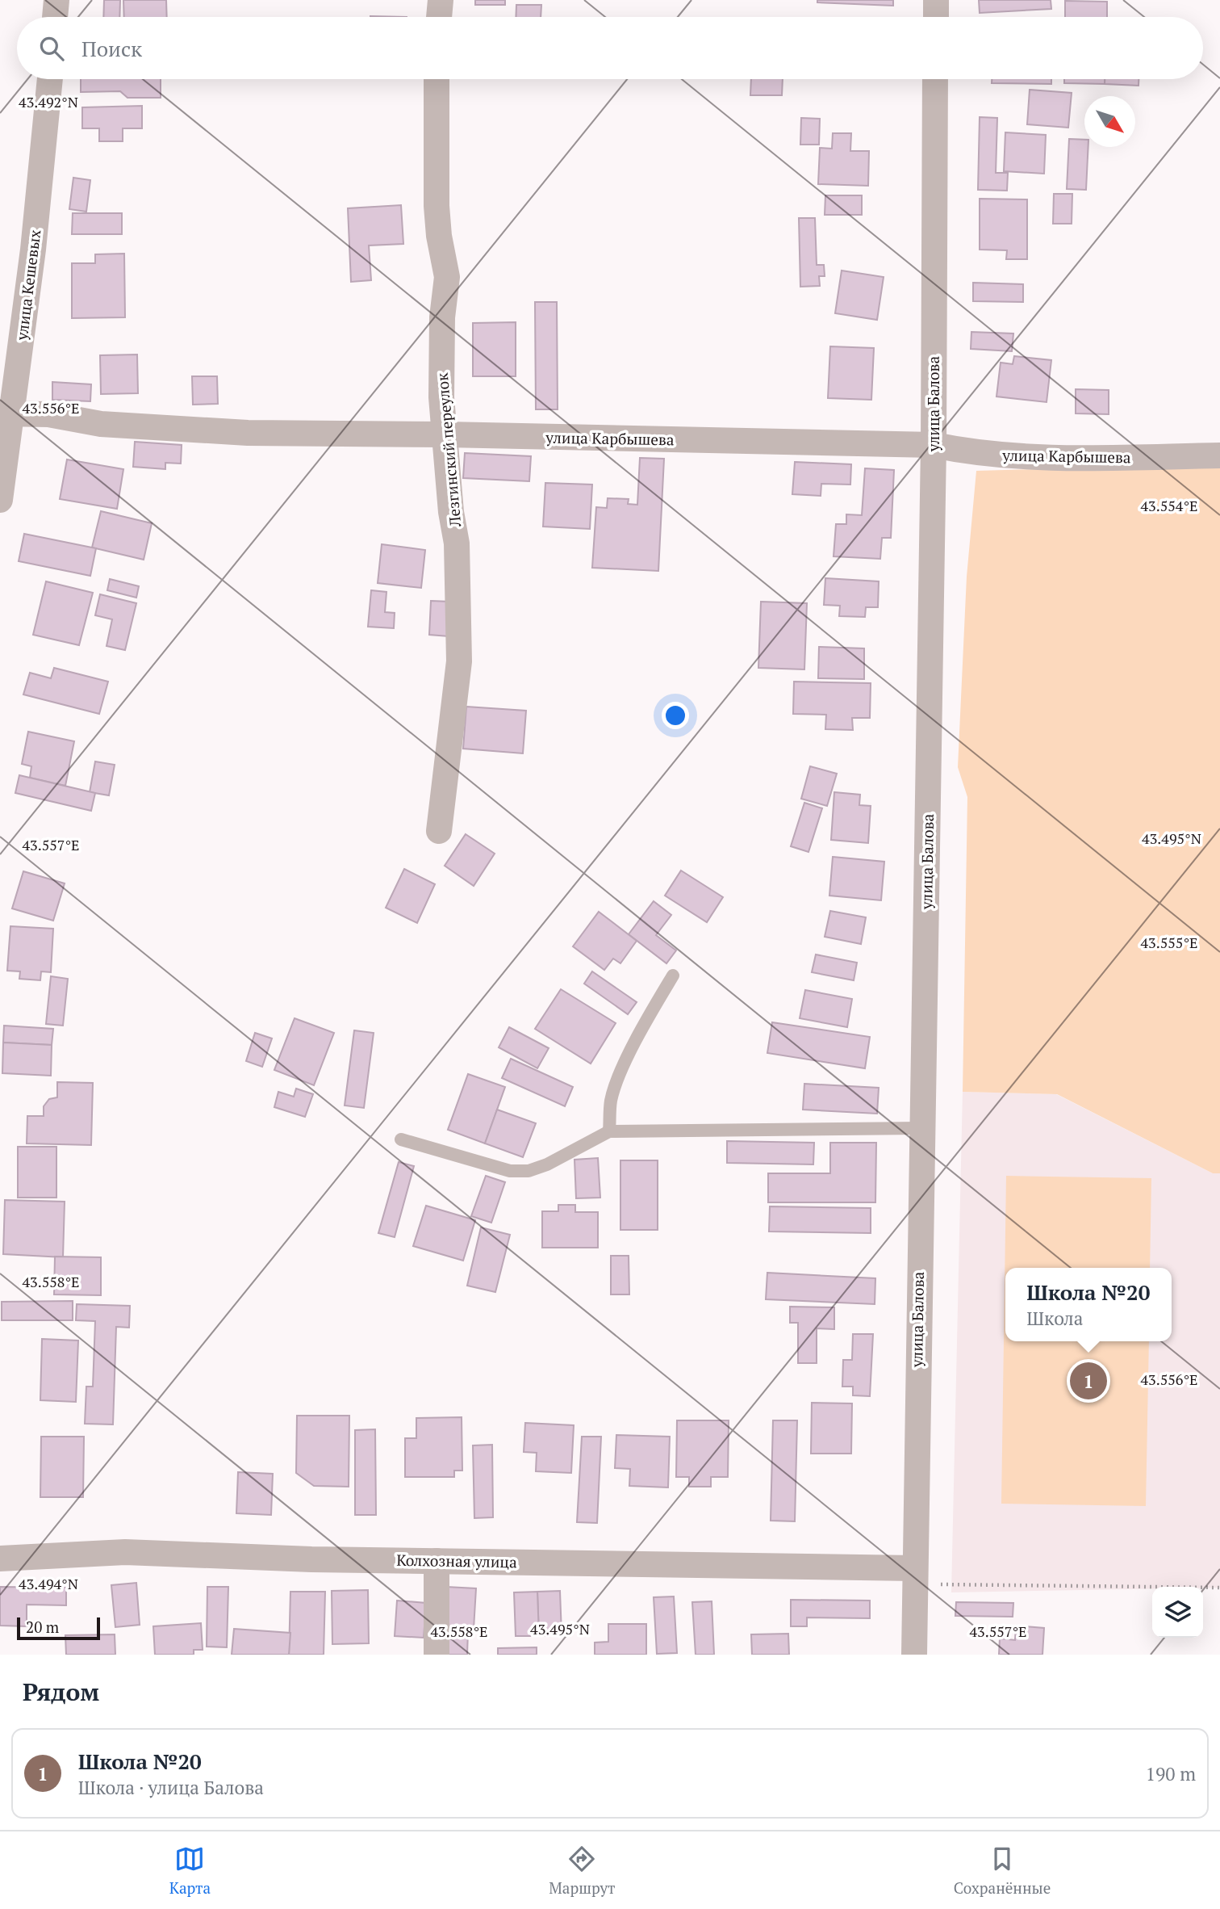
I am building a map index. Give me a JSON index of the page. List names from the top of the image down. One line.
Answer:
{"streets":{"street":["улица Кешевых","улица Балова","улица Карбышева","Лезгинский переулок","Колхозная улица"]},"crossings":[["улица Кешевых","улица Карбышева"],["улица Балова","улица Карбышева"],["улица Балова","Колхозная улица"],["улица Карбышева","Лезгинский переулок"]],"scale_bar":"20 m","north":"bottom right","page":{"search":"Поиск","popup":["Школа №20","Школа"],"pins":"1","scale":"20 m","heading":"Рядом","list":[{"mark":"1","name":"Школа №20","note":"Школа · улица Балова","value":"190 m"}],"nav":["Карта","Маршрут","Сохранённые"]},"coordinates":["43.492°N","43.556°E","43.554°E","43.495°N","43.557°E","43.555°E","43.558°E","43.494°N"]}
